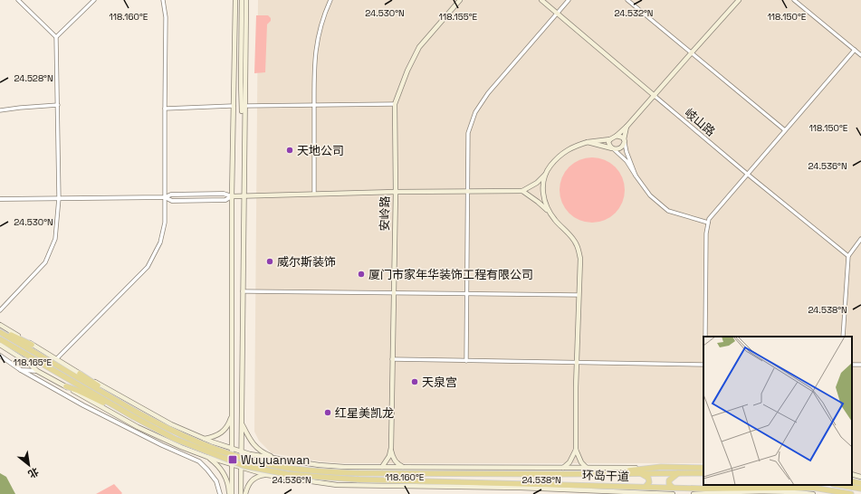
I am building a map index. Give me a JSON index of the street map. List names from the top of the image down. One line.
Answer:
{"streets":{"highway":["环岛干道"],"main road":["岐山路","安岭路"]},"places":{"other":["天地公司","威尔斯装饰","厦门市家年华装饰工程有限公司","天泉宫","红星美凯龙"],"transit":["Wuyuanwan"]},"north":"bottom right","coordinates":["24.532°N","24.530°N","118.160°E","118.155°E","118.150°E","24.528°N","24.536°N","24.538°N","118.165°E"]}
